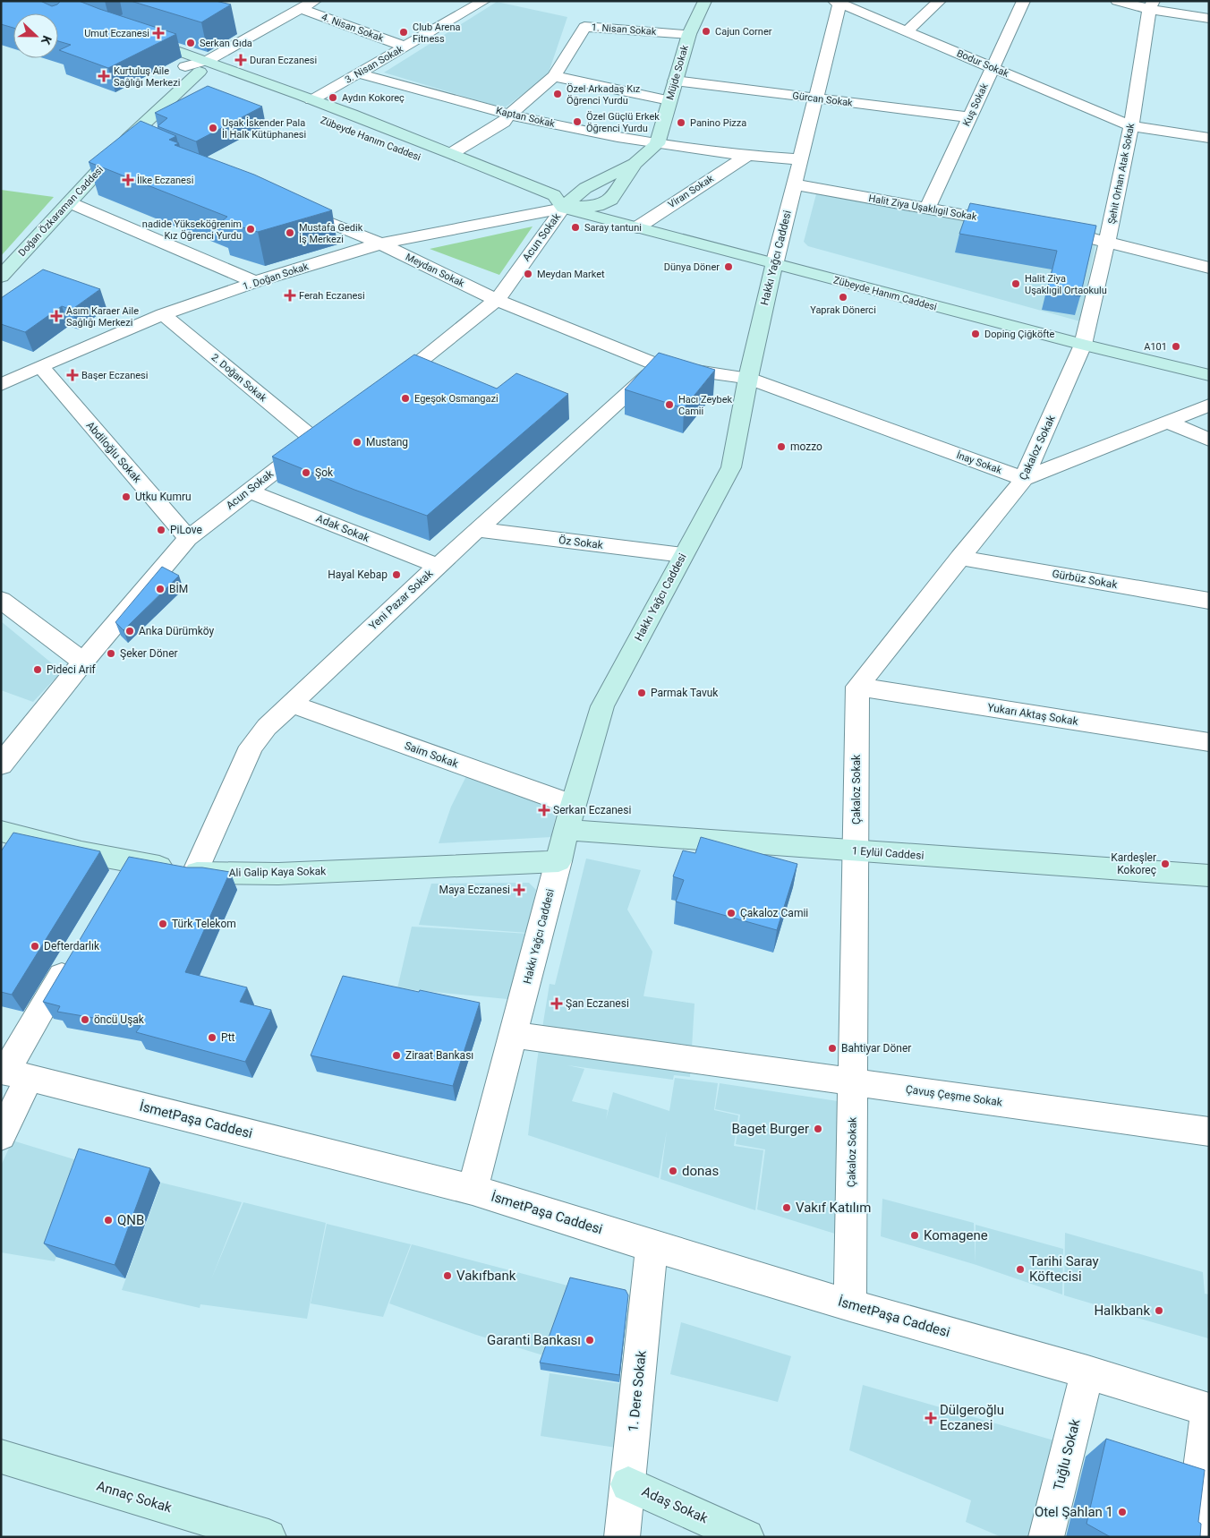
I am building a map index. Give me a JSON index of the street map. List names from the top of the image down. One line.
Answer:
{"streets":{"main road":["Müjde Sokak","Zübeyde Hanım Caddesi","Doğan Özkaraman Caddesi","Hakkı Yağcı Caddesi","1 Eylül Caddesi","Ali Galip Kaya Sokak","Annaç Sokak","Adaş Sokak"],"street":["4. Nisan Sokak","1. Nisan Sokak","Bodur Sokak","3. Nisan Sokak","Gürcan Sokak","Kuş Sokak","Kaptan Sokak","Şehit Orhan Atak Sokak","Viran Sokak","Halit Ziya Uşaklıgil Sokak","Acun Sokak","Meydan Sokak","1. Doğan Sokak","2. Doğan Sokak","Çakaloz Sokak","Abdiloğlu Sokak","İnay Sokak","Adak Sokak","Öz Sokak","Gürbüz Sokak","Yeni Pazar Sokak","Yukarı Aktaş Sokak","Saim Sokak","Çavuş Çeşme Sokak","İsmetPaşa Caddesi","1. Dere Sokak","Tuğlu Sokak"]},"crossings":[["4. Nisan Sokak","3. Nisan Sokak"],["1. Nisan Sokak","Müjde Sokak"],["1. Nisan Sokak","Kaptan Sokak"],["1. Nisan Sokak","Zübeyde Hanım Caddesi"],["Bodur Sokak","Kuş Sokak"],["Bodur Sokak","Şehit Orhan Atak Sokak"],["Bodur Sokak","Hakkı Yağcı Caddesi"],["3. Nisan Sokak","Kaptan Sokak"],["3. Nisan Sokak","Zübeyde Hanım Caddesi"],["Müjde Sokak","Gürcan Sokak"],["Müjde Sokak","Kaptan Sokak"],["Gürcan Sokak","Kuş Sokak"],["Gürcan Sokak","Hakkı Yağcı Caddesi"],["Kuş Sokak","Halit Ziya Uşaklıgil Sokak"],["Kaptan Sokak","Viran Sokak"],["Kaptan Sokak","Hakkı Yağcı Caddesi"],["Zübeyde Hanım Caddesi","Şehit Orhan Atak Sokak"],["Zübeyde Hanım Caddesi","Viran Sokak"],["Zübeyde Hanım Caddesi","Doğan Özkaraman Caddesi"],["Zübeyde Hanım Caddesi","Acun Sokak"],["Zübeyde Hanım Caddesi","Hakkı Yağcı Caddesi"],["Zübeyde Hanım Caddesi","1. Doğan Sokak"],["Zübeyde Hanım Caddesi","Çakaloz Sokak"],["Şehit Orhan Atak Sokak","Çakaloz Sokak"],["Halit Ziya Uşaklıgil Sokak","Hakkı Yağcı Caddesi"],["Acun Sokak","Meydan Sokak"],["Acun Sokak","1. Doğan Sokak"],["Acun Sokak","2. Doğan Sokak"],["Acun Sokak","Abdiloğlu Sokak"],["Acun Sokak","Adak Sokak"],["Hakkı Yağcı Caddesi","Meydan Sokak"],["Hakkı Yağcı Caddesi","İnay Sokak"],["Hakkı Yağcı Caddesi","Öz Sokak"],["Hakkı Yağcı Caddesi","Saim Sokak"],["Hakkı Yağcı Caddesi","1 Eylül Caddesi"],["Hakkı Yağcı Caddesi","Ali Galip Kaya Sokak"],["Hakkı Yağcı Caddesi","Çavuş Çeşme Sokak"],["Hakkı Yağcı Caddesi","İsmetPaşa Caddesi"],["Meydan Sokak","1. Doğan Sokak"],["Meydan Sokak","İnay Sokak"],["Meydan Sokak","Yeni Pazar Sokak"],["1. Doğan Sokak","2. Doğan Sokak"],["1. Doğan Sokak","Abdiloğlu Sokak"],["Çakaloz Sokak","İnay Sokak"],["Çakaloz Sokak","Gürbüz Sokak"],["Çakaloz Sokak","Yukarı Aktaş Sokak"],["Çakaloz Sokak","1 Eylül Caddesi"],["Çakaloz Sokak","Çavuş Çeşme Sokak"],["Çakaloz Sokak","İsmetPaşa Caddesi"],["Adak Sokak","Yeni Pazar Sokak"],["Öz Sokak","Yeni Pazar Sokak"],["Yeni Pazar Sokak","Saim Sokak"],["Yeni Pazar Sokak","Ali Galip Kaya Sokak"],["İsmetPaşa Caddesi","1. Dere Sokak"],["İsmetPaşa Caddesi","Tuğlu Sokak"],["1. Dere Sokak","Adaş Sokak"]],"places":{"other":["Cajun Corner","Club Arena Fitness","Serkan Gıda","Özel Arkadaş Kız Öğrenci Yurdu","Aydın Kokoreç","Özel Güçlü Erkek Öğrenci Yurdu","Panino Pizza","Uşak İskender Pala İl Halk Kütüphanesi","Saray tantuni","nadide Yükseköğrenim Kız Öğrenci Yurdu","Mustafa Gedik İş Merkezi","Dünya Döner","Meydan Market","Halit Ziya Uşaklıgil Ortaokulu","Yaprak Dönerci","Doping Çiğköfte","A101","Egeşok Osmangazi","Hacı Zeybek Camii","Mustang","mozzo","Şok","Utku Kumru","PiLove","Hayal Kebap","BİM","Anka Dürümköy","Şeker Döner","Pideci Arif","Parmak Tavuk","Kardeşler Kokoreç","Çakaloz Camii","Türk Telekom","Defterdarlık","öncü Uşak","Ptt","Bahtiyar Döner","Ziraat Bankası","Baget Burger","donas","Vakıf Katılım","QNB","Komagene","Tarihi Saray Köftecisi","Vakıfbank","Halkbank","Garanti Bankası","Otel Şahlan 1"],"health":["Umut Eczanesi","Duran Eczanesi","Kurtuluş Aile Sağlığı Merkezi","İlke Eczanesi","Ferah Eczanesi","Asım Karaer Aile Sağlığı Merkezi","Başer Eczanesi","Serkan Eczanesi","Maya Eczanesi","Şan Eczanesi","Dülgeroğlu Eczanesi"]},"north":"right"}
